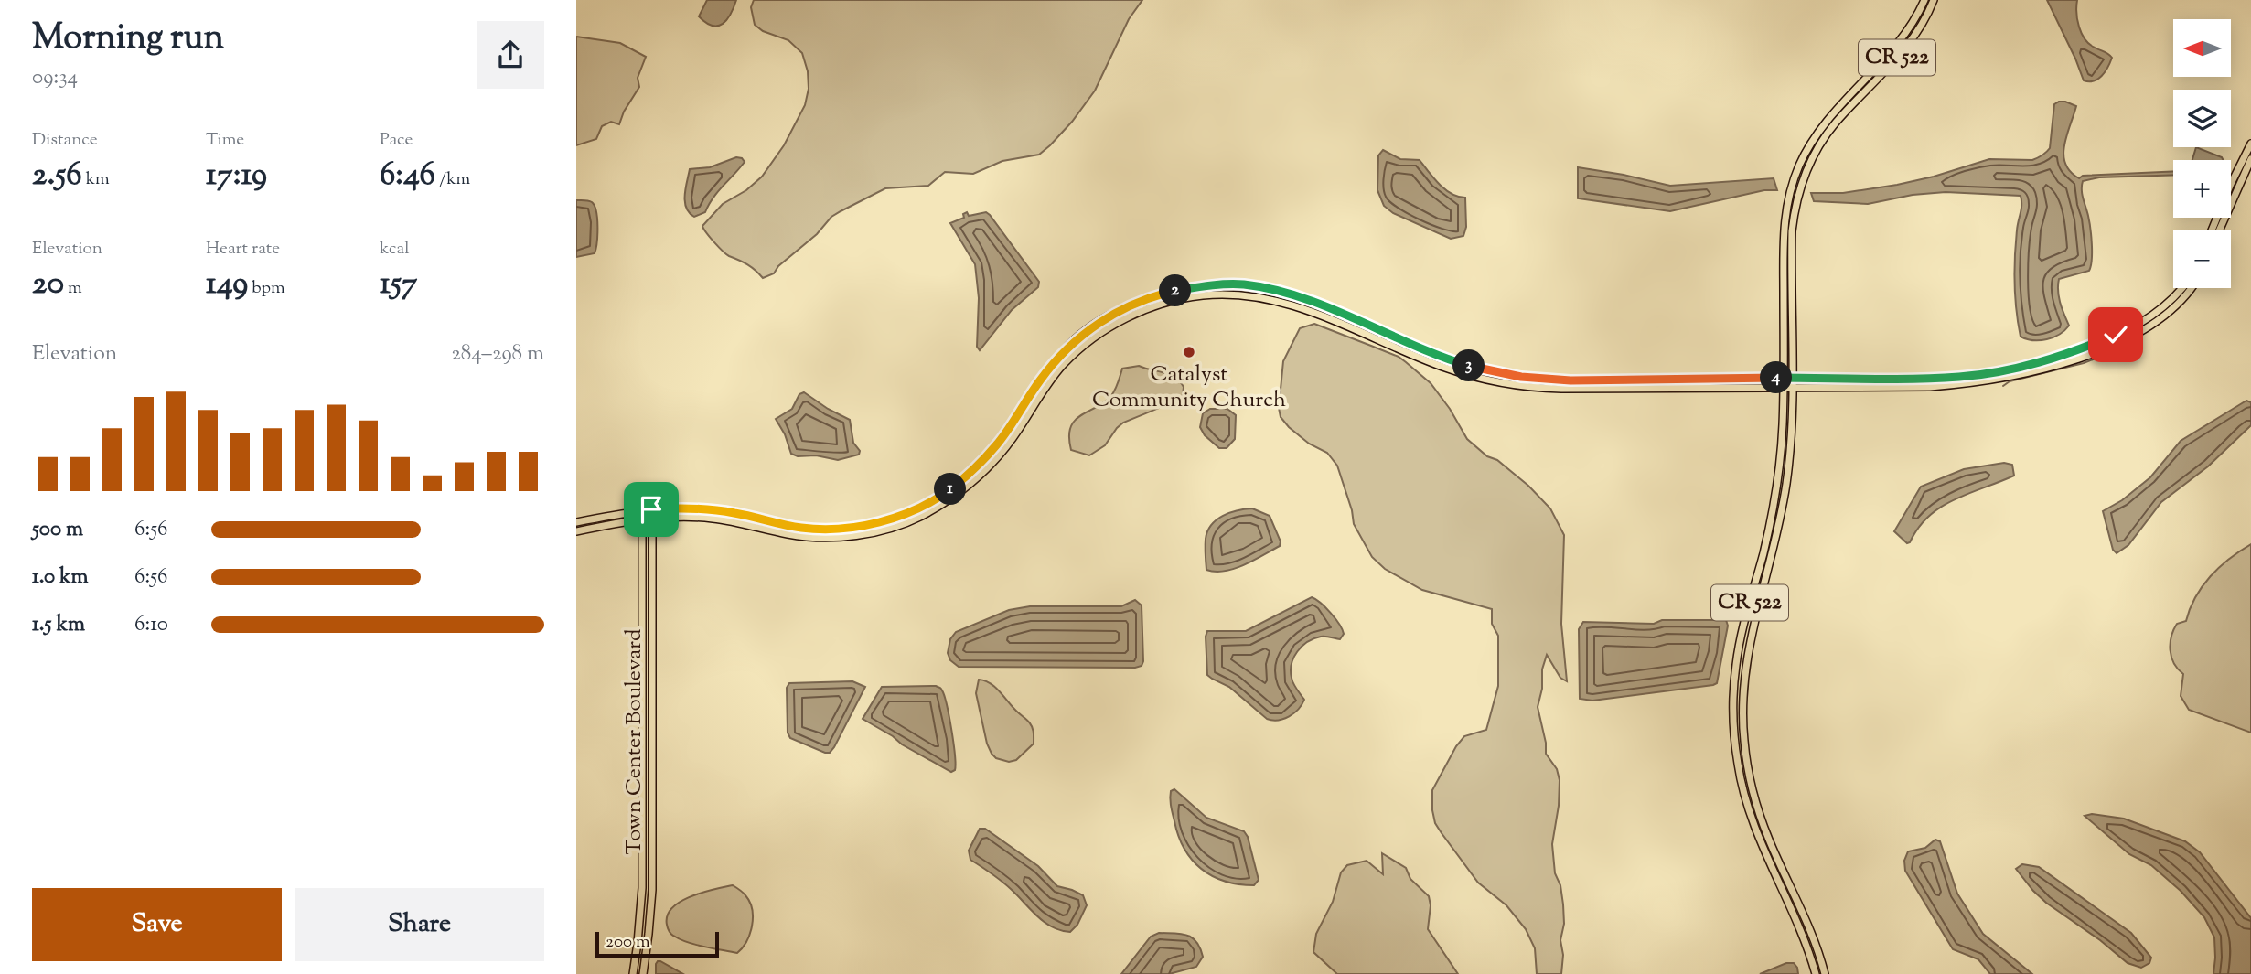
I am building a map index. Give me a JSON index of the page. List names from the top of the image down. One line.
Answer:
{"streets":{"main road":["CR 522","Town Center Boulevard"]},"places":["Catalyst Community Church"],"scale_bar":"200 m","north":"left","page":{"heading":["Morning run","09:34"],"map_buttons":["+","−"],"stats":[["Distance","2.56 km"],["Time","17:19"],["Pace","6:46 /km"],["Elevation","20 m"],["Heart rate","149 bpm"],["kcal","157"]],"pins":["2","3","4","1"],"chart":["Elevation","284–298 m"],"list":[{"name":"500 m","note":"6:56"},{"name":"1.0 km","note":"6:56"},{"name":"1.5 km","note":"6:10"}],"buttons":["Save","Share"],"scale":"200 m"}}
